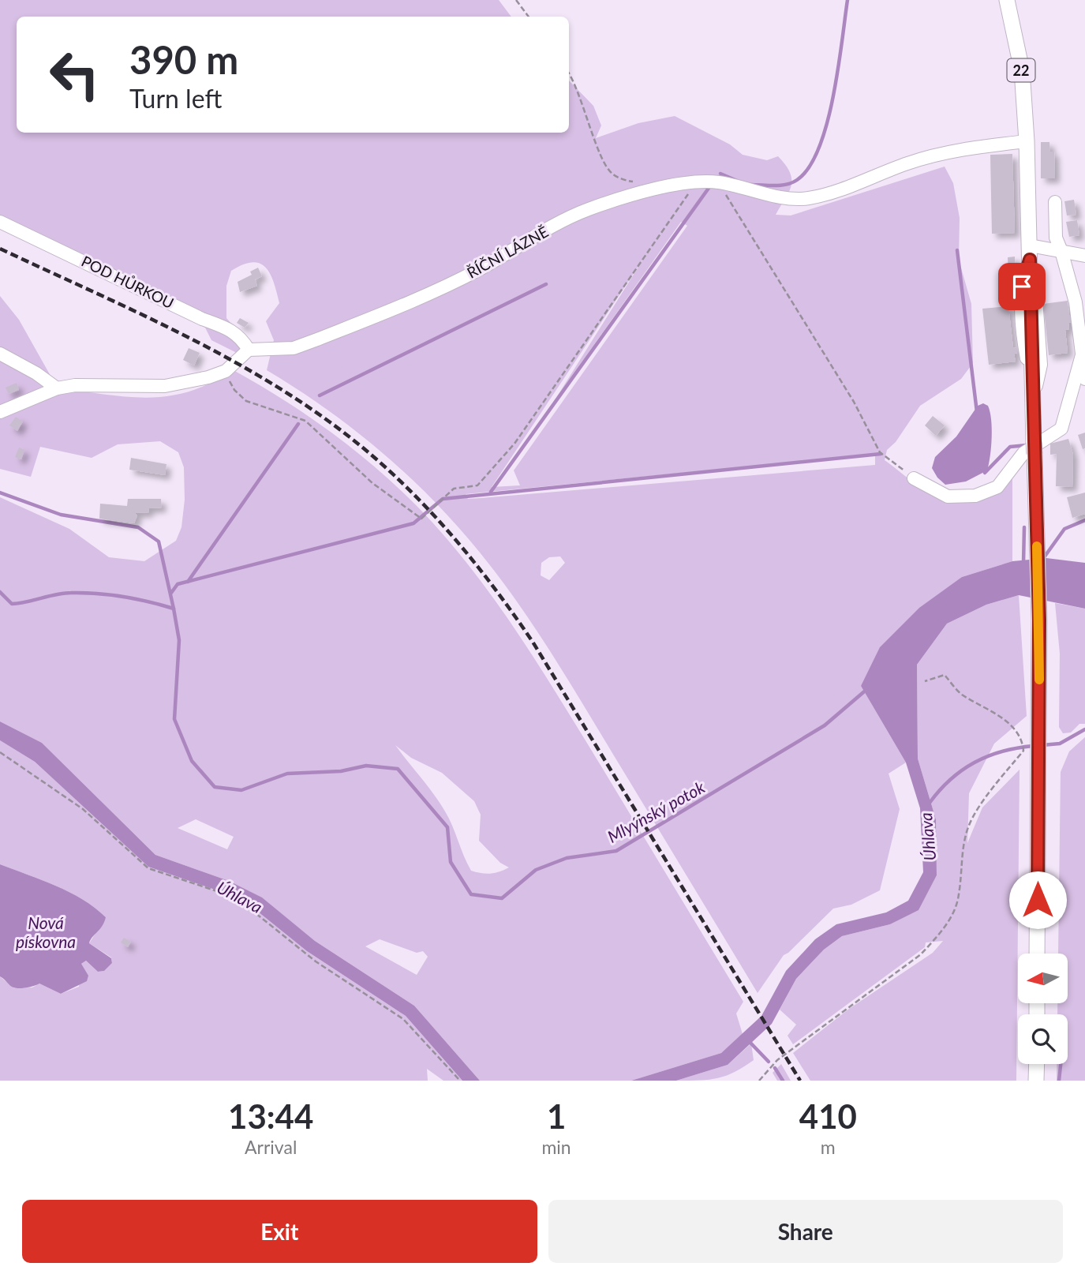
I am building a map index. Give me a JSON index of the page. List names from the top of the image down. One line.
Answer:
{"streets":{"main road":["22"],"street":["ŘÍČNÍ LÁZNĚ","POD HŮRKOU"]},"crossings":[["22","ŘÍČNÍ LÁZNĚ"],["ŘÍČNÍ LÁZNĚ","POD HŮRKOU"]],"water":["Mlyýnský potok","Úhlava","Nová pískovna"],"north":"left","page":{"turn":["390 m","Turn left"],"eta":["13:44","Arrival","1","min","410","m"],"buttons":["Exit","Share"]}}
